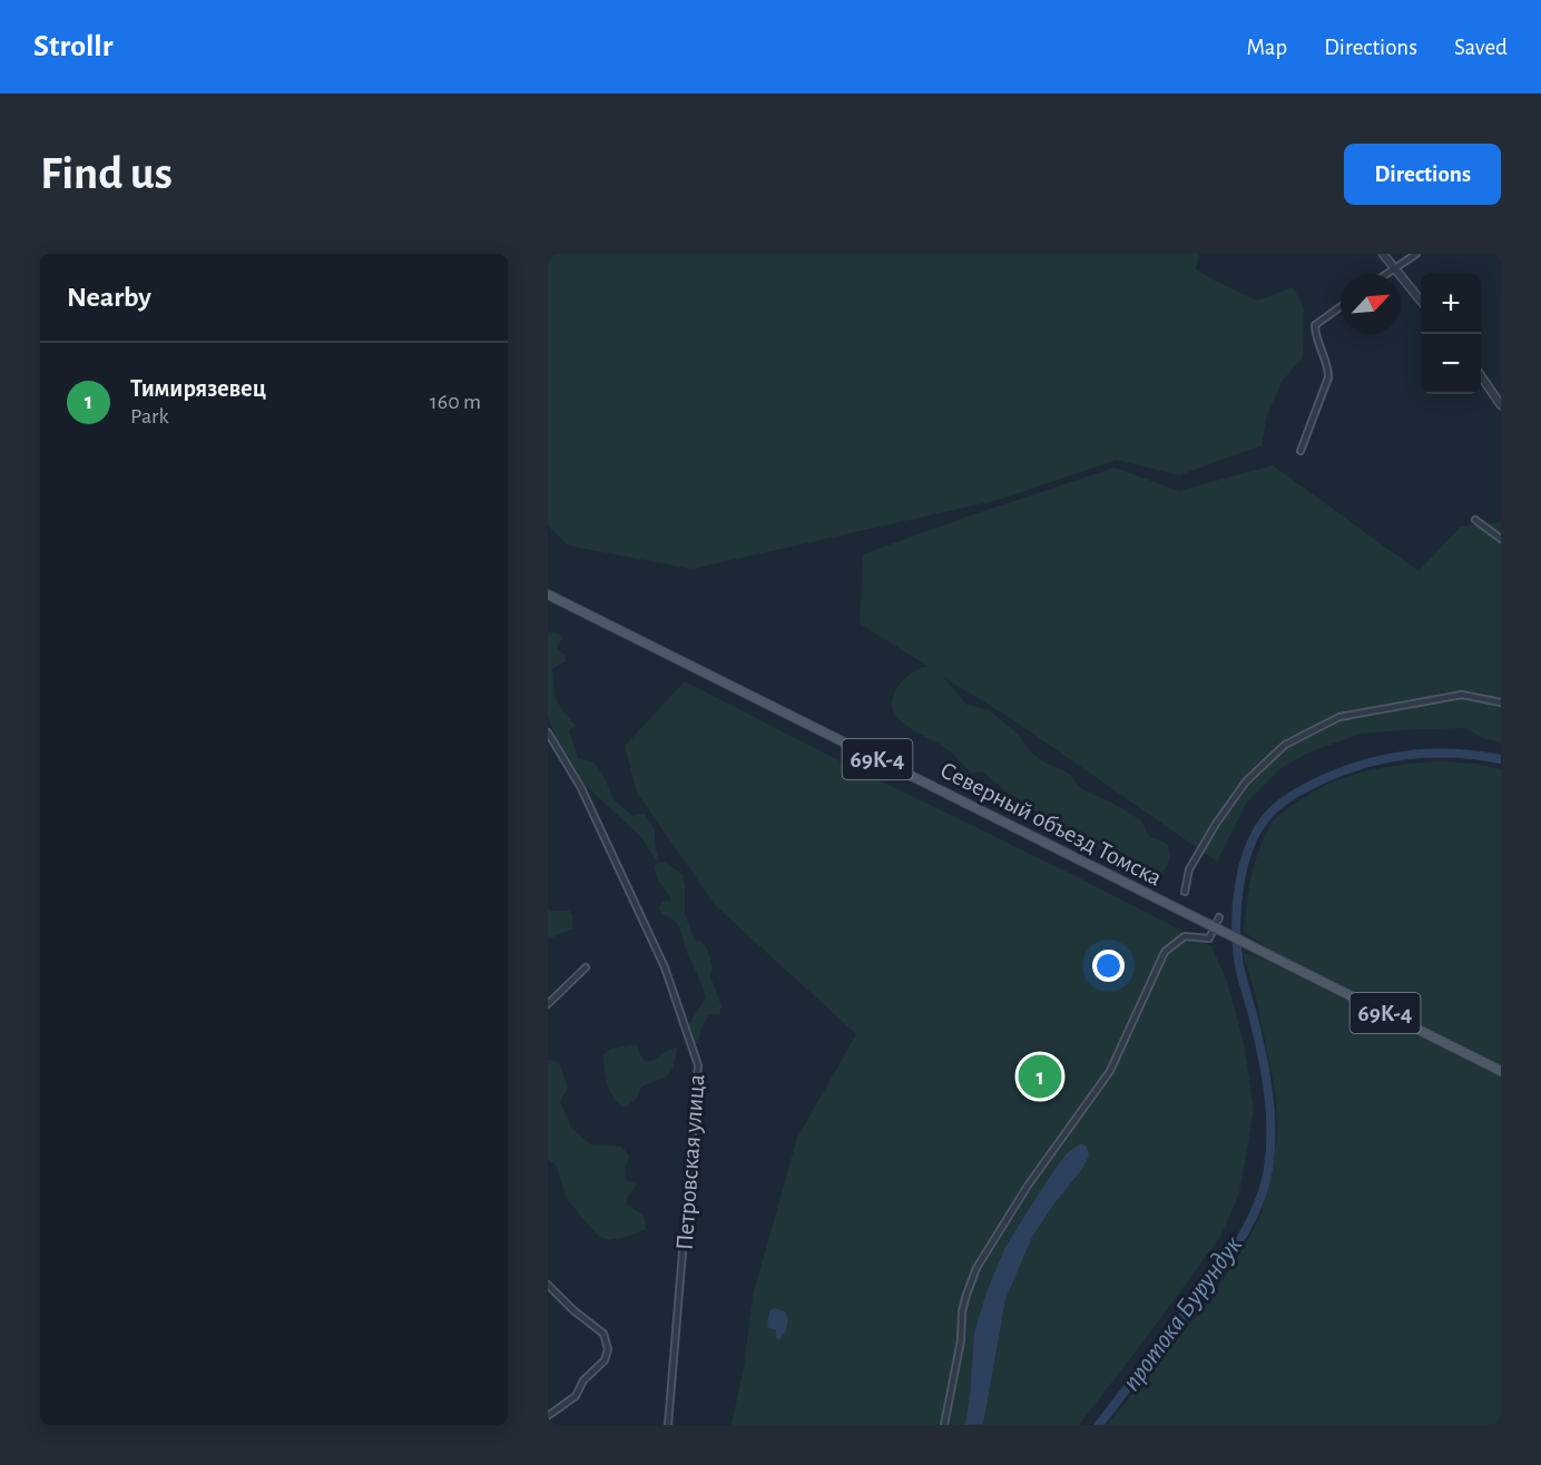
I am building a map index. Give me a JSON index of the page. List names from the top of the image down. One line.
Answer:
{"streets":{"main road":["69К-4","Северный объезд Томска"],"street":["Петровская улица"]},"water":["протока Бурундук"],"north":"top right","page":{"header":"Strollr","nav":["Map","Directions","Saved"],"buttons":"Directions","title":"Find us","heading":"Nearby","map_buttons":["+","−"],"list":[{"mark":"1","name":"Тимирязевец","note":"Park","value":"160 m"}],"pins":"1"}}
